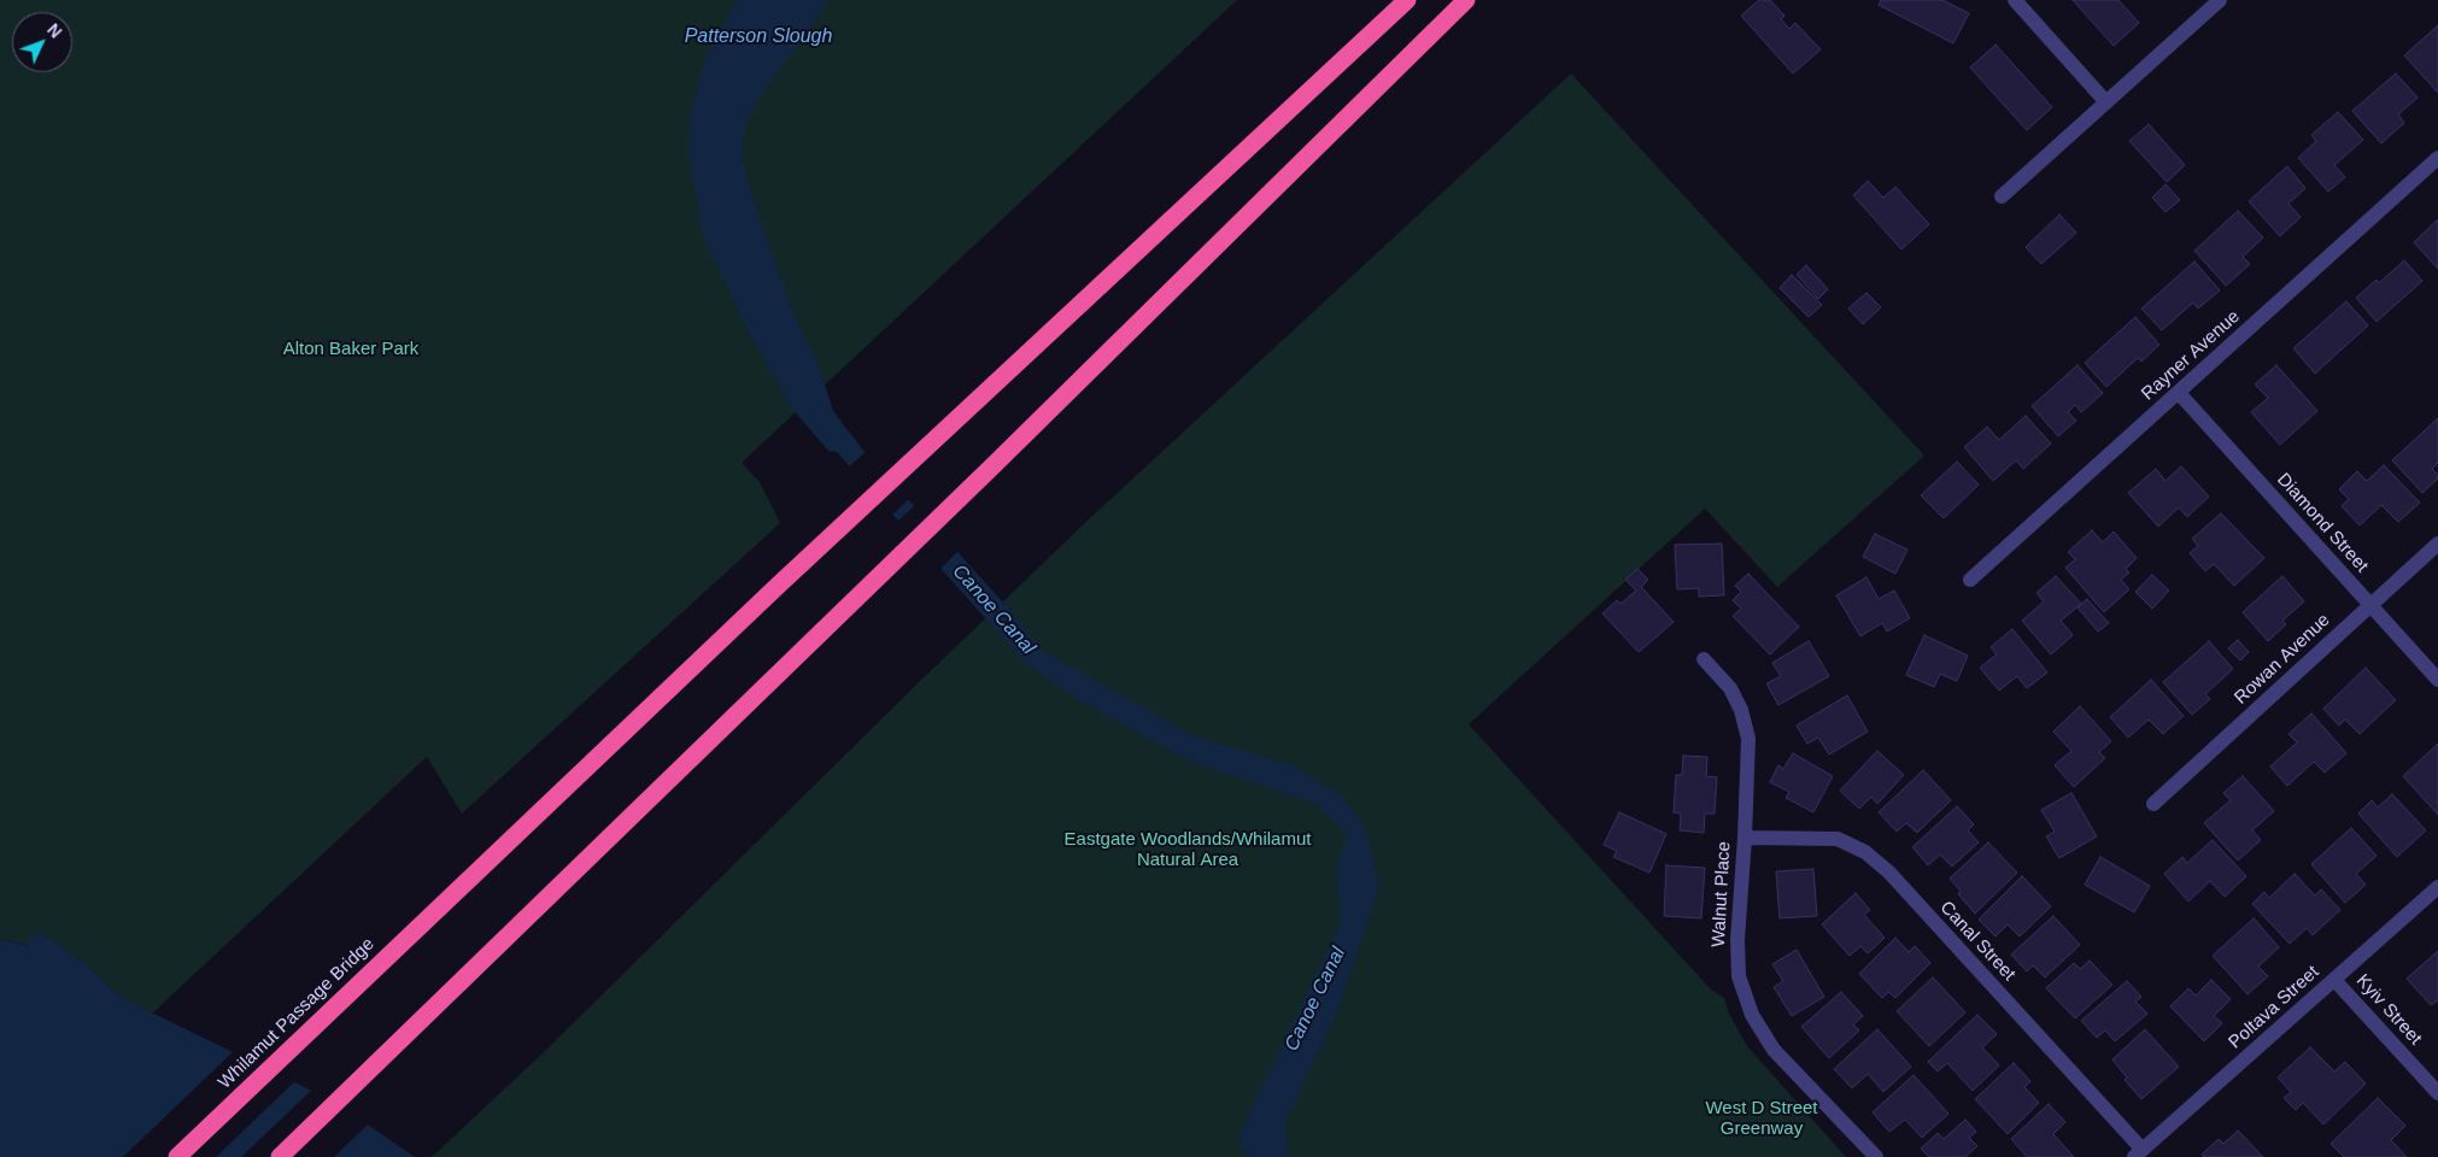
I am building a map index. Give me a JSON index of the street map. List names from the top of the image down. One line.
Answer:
{"streets":{"highway":["Whilamut Passage Bridge"],"street":["Rayner Avenue","Diamond Street","Rowan Avenue","Walnut Place","Canal Street","Poltava Street","Kyiv Street"]},"crossings":[["Rayner Avenue","Diamond Street"],["Diamond Street","Rowan Avenue"],["Walnut Place","Canal Street"],["Canal Street","Poltava Street"],["Poltava Street","Kyiv Street"]],"water":["Patterson Slough","Canoe Canal"],"parks":["Alton Baker Park","Eastgate Woodlands/Whilamut Natural Area","West D Street Greenway"],"north":"top right"}
